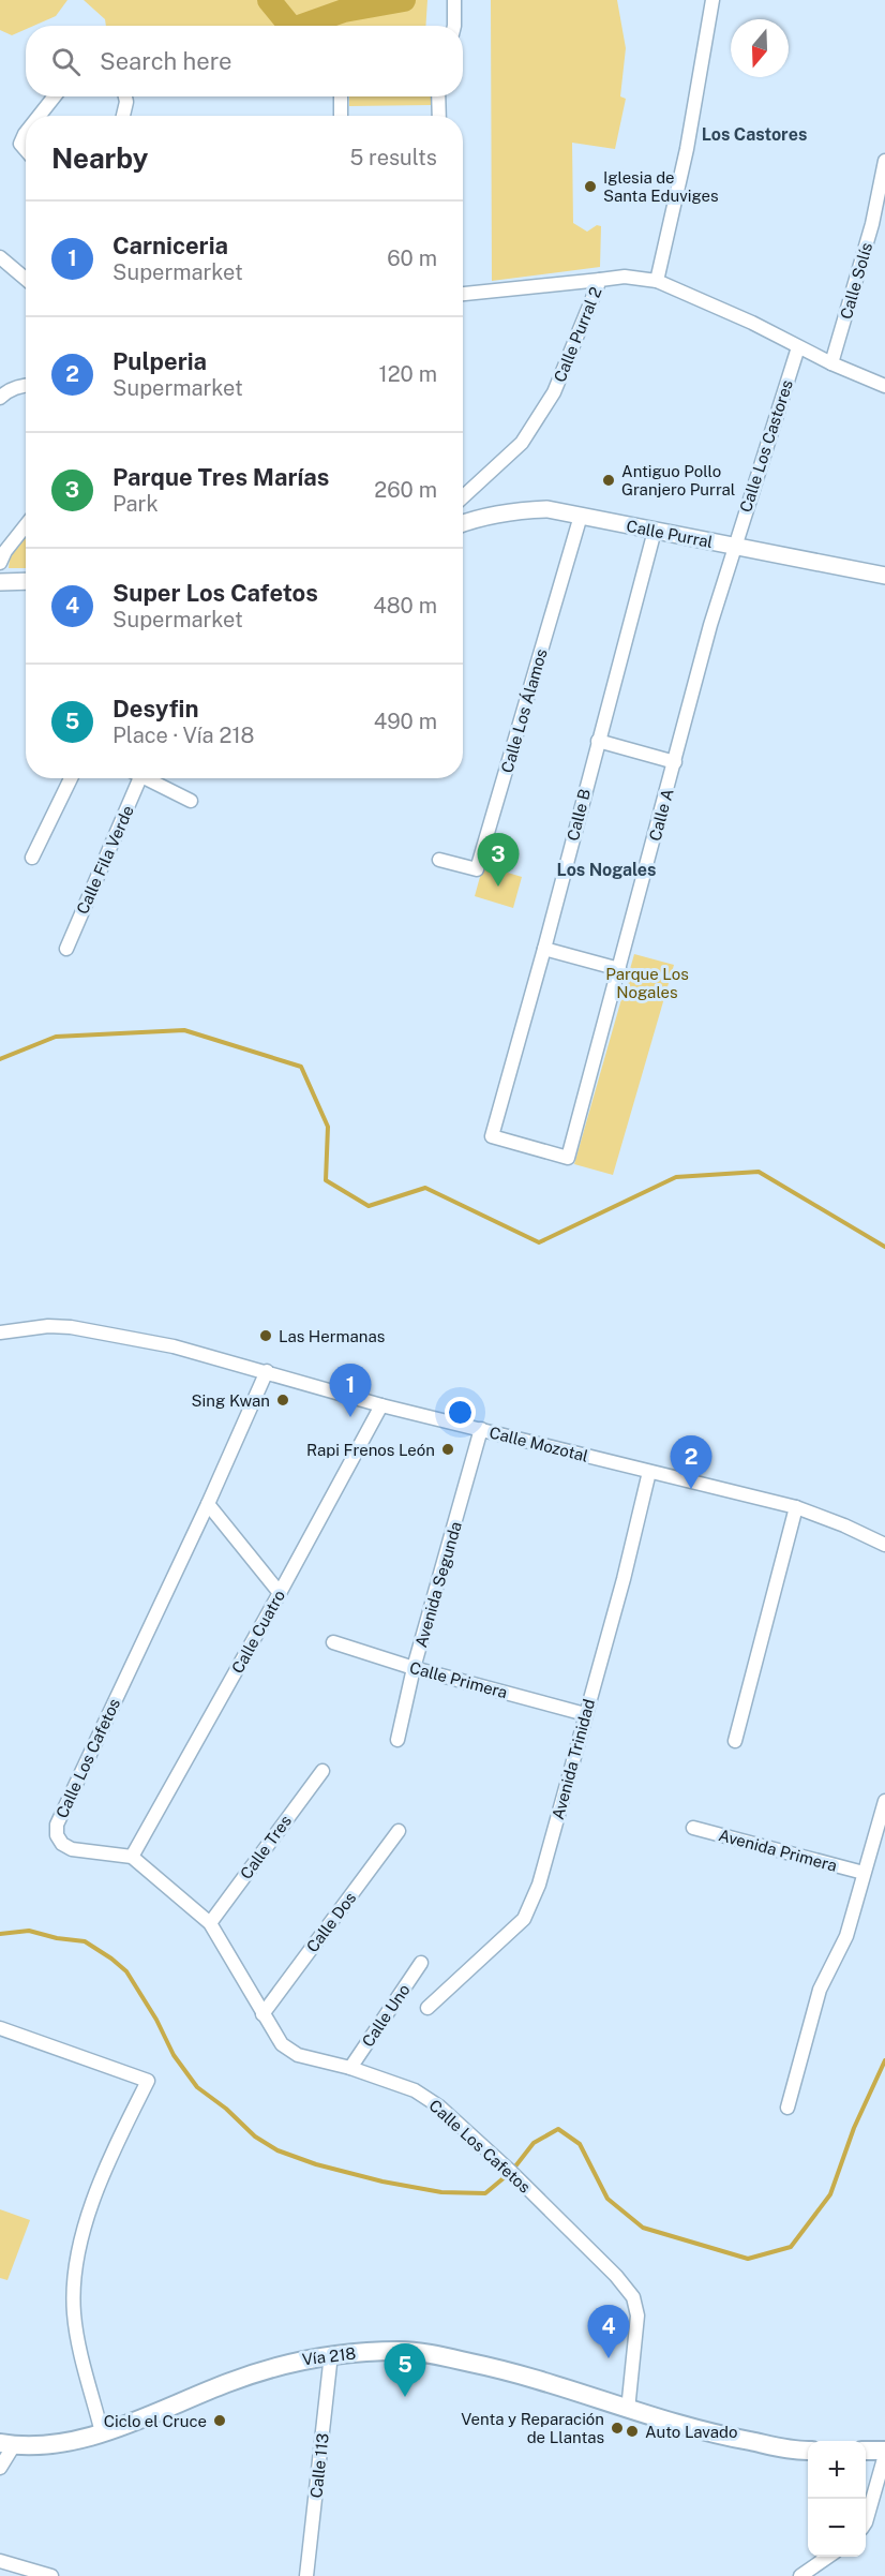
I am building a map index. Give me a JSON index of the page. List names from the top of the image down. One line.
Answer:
{"streets":{"main road":["Vía 218"],"street":["Calle Solís","Calle Purral 2","Calle Los Castores","Calle Purral","Calle Los Álamos","Calle B","Calle A","Calle Fila Verde","Calle Mozotal","Avenida Segunda","Calle Cuatro","Calle Primera","Calle Los Cafetos","Avenida Trinidad","Calle Tres","Avenida Primera","Calle Dos","Calle Uno","Calle 113"]},"crossings":[["Calle Solís","Calle Purral 2"],["Calle Purral 2","Calle Los Castores"],["Calle Los Castores","Calle Purral"],["Calle Los Castores","Calle A"],["Calle Purral","Calle Los Álamos"],["Calle Purral","Calle B"],["Calle Purral","Calle A"],["Calle B","Calle A"],["Calle Mozotal","Avenida Segunda"],["Calle Mozotal","Calle Cuatro"],["Calle Mozotal","Calle Los Cafetos"],["Calle Mozotal","Avenida Trinidad"],["Avenida Segunda","Calle Primera"],["Calle Cuatro","Calle Los Cafetos"],["Calle Primera","Avenida Trinidad"],["Calle Los Cafetos","Calle Tres"],["Calle Los Cafetos","Calle Dos"],["Calle Los Cafetos","Calle Uno"],["Calle Los Cafetos","Vía 218"],["Vía 218","Calle 113"]],"districts":["Los Castores","Los Nogales"],"parks":["Parque Los Nogales"],"places":["Iglesia de Santa Eduviges","Antiguo Pollo Granjero Purral","Las Hermanas","Sing Kwan","Rapi Frenos León","Ciclo el Cruce","Venta y Reparación de Llantas","Auto Lavado"],"north":"bottom","page":{"search":"Search here","heading":["Nearby","5 results"],"list":[{"mark":"1","name":"Carniceria","note":"Supermarket","value":"60 m"},{"mark":"2","name":"Pulperia","note":"Supermarket","value":"120 m"},{"mark":"3","name":"Parque Tres Marías","note":"Park","value":"260 m"},{"mark":"4","name":"Super Los Cafetos","note":"Supermarket","value":"480 m"},{"mark":"5","name":"Desyfin","note":"Place · Vía 218","value":"490 m"}],"pins":["3","1","2","4","5"],"map_buttons":["+","−"]}}
